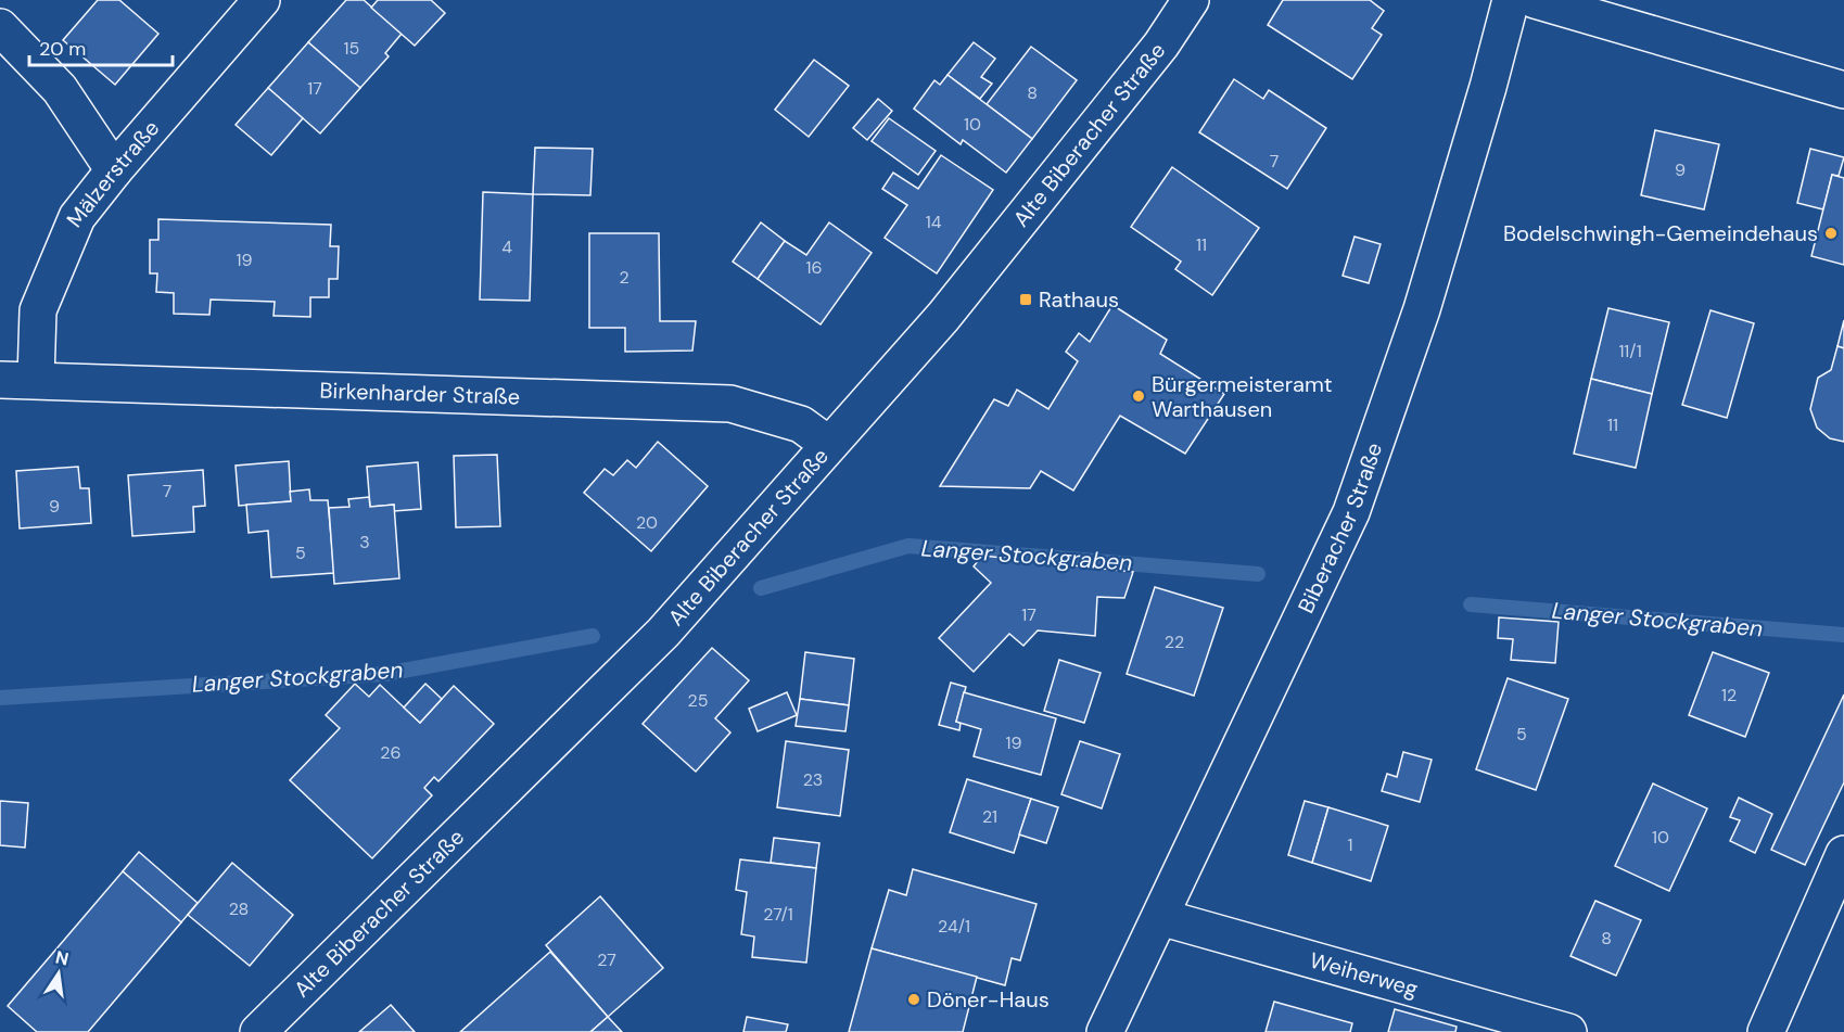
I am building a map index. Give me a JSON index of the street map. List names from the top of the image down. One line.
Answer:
{"streets":{"street":["Alte Biberacher Straße","Mälzerstraße","Birkenharder Straße","Biberacher Straße","Weiherweg"]},"crossings":[["Alte Biberacher Straße","Birkenharder Straße"],["Mälzerstraße","Birkenharder Straße"],["Biberacher Straße","Weiherweg"]],"water":["Langer Stockgraben"],"places":{"other":["Bodelschwingh-Gemeindehaus","Bürgermeisteramt Warthausen","Döner-Haus"],"transit":["Rathaus"]},"house_numbers":["15","17","8","10","7","9","14","11","4","19","16","2","11/1","11","7","9","20","3","5","17","22","12","25","5","19","26","23","21","10","1","28","27/1","24/1","8","27"],"scale_bar":"20 m","north":"top"}
